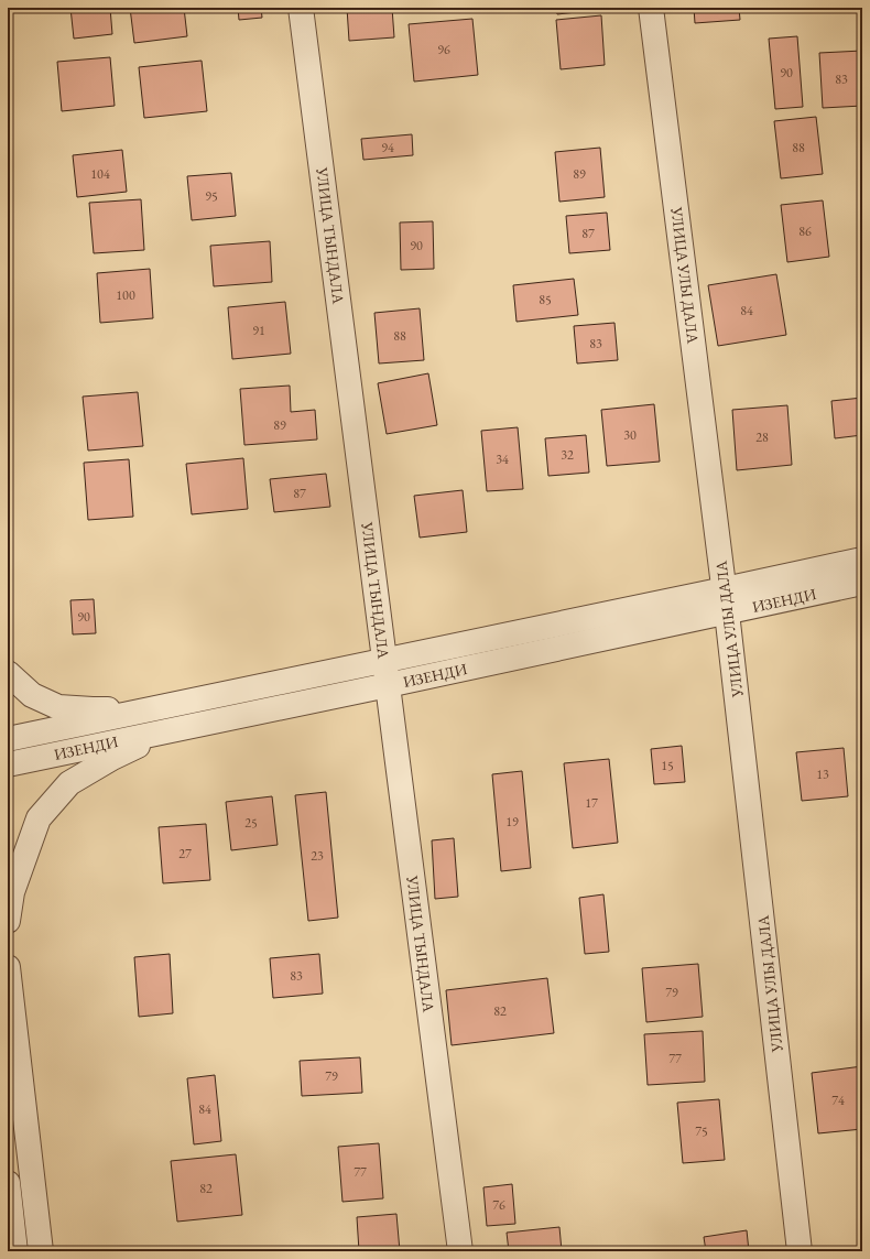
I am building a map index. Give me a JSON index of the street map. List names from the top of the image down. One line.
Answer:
{"streets":{"street":["УЛИЦА ТЫНДАЛА","УЛИЦА УЛЫ ДАЛА","ИЗЕНДИ"]},"crossings":[["УЛИЦА ТЫНДАЛА","ИЗЕНДИ"],["УЛИЦА УЛЫ ДАЛА","ИЗЕНДИ"]],"house_numbers":["96","90","83","94","88","104","89","95","86","87","90","100","85","84","91","88","83","89","30","28","32","34","87","90","15","13","17","19","25","27","23","83","79","82","77","79","74","84","75","77","82","76"]}
